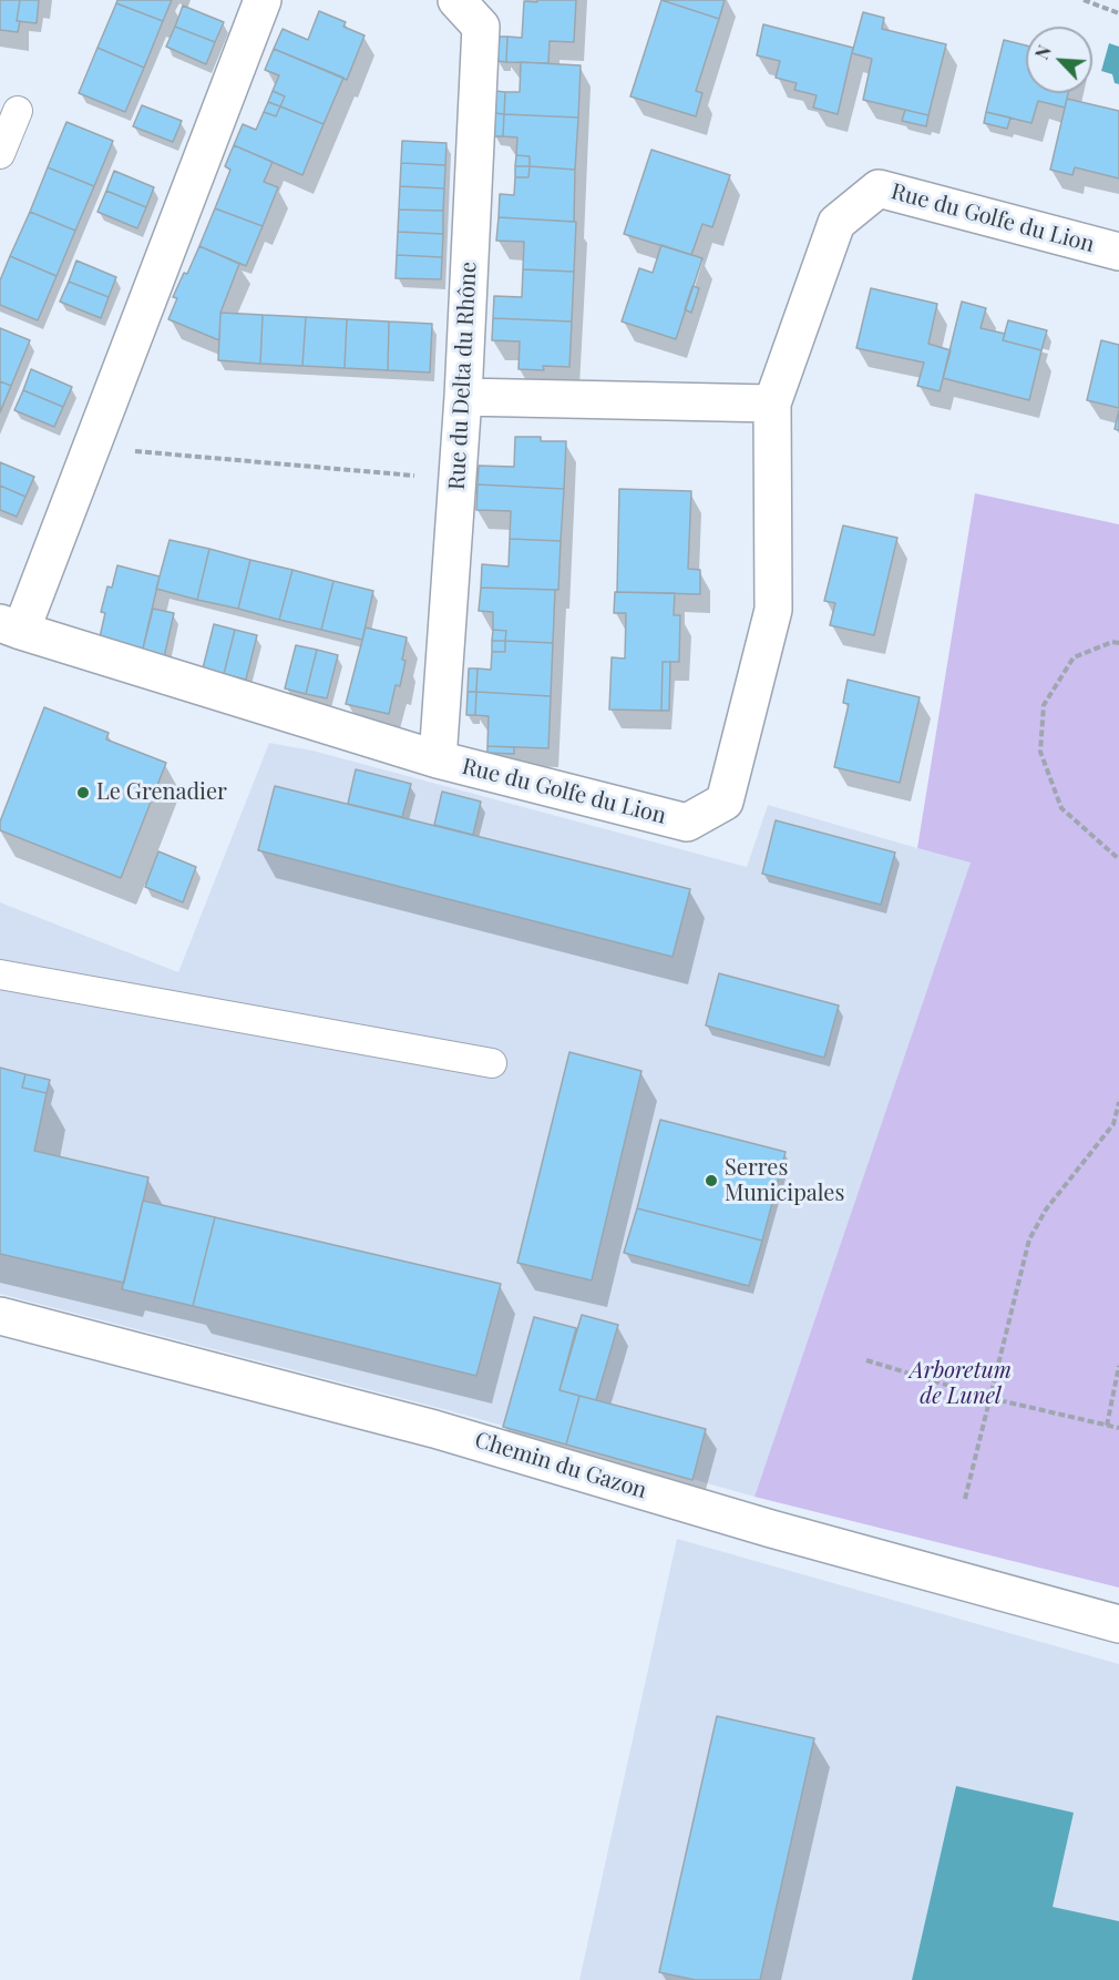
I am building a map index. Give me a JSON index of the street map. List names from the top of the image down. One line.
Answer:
{"streets":{"street":["Rue du Golfe du Lion","Rue du Delta du Rhône","Chemin du Gazon"]},"crossings":[["Rue du Golfe du Lion","Rue du Delta du Rhône"]],"parks":["Arboretum de Lunel"],"places":["Le Grenadier","Serres Municipales"],"north":"top left"}
